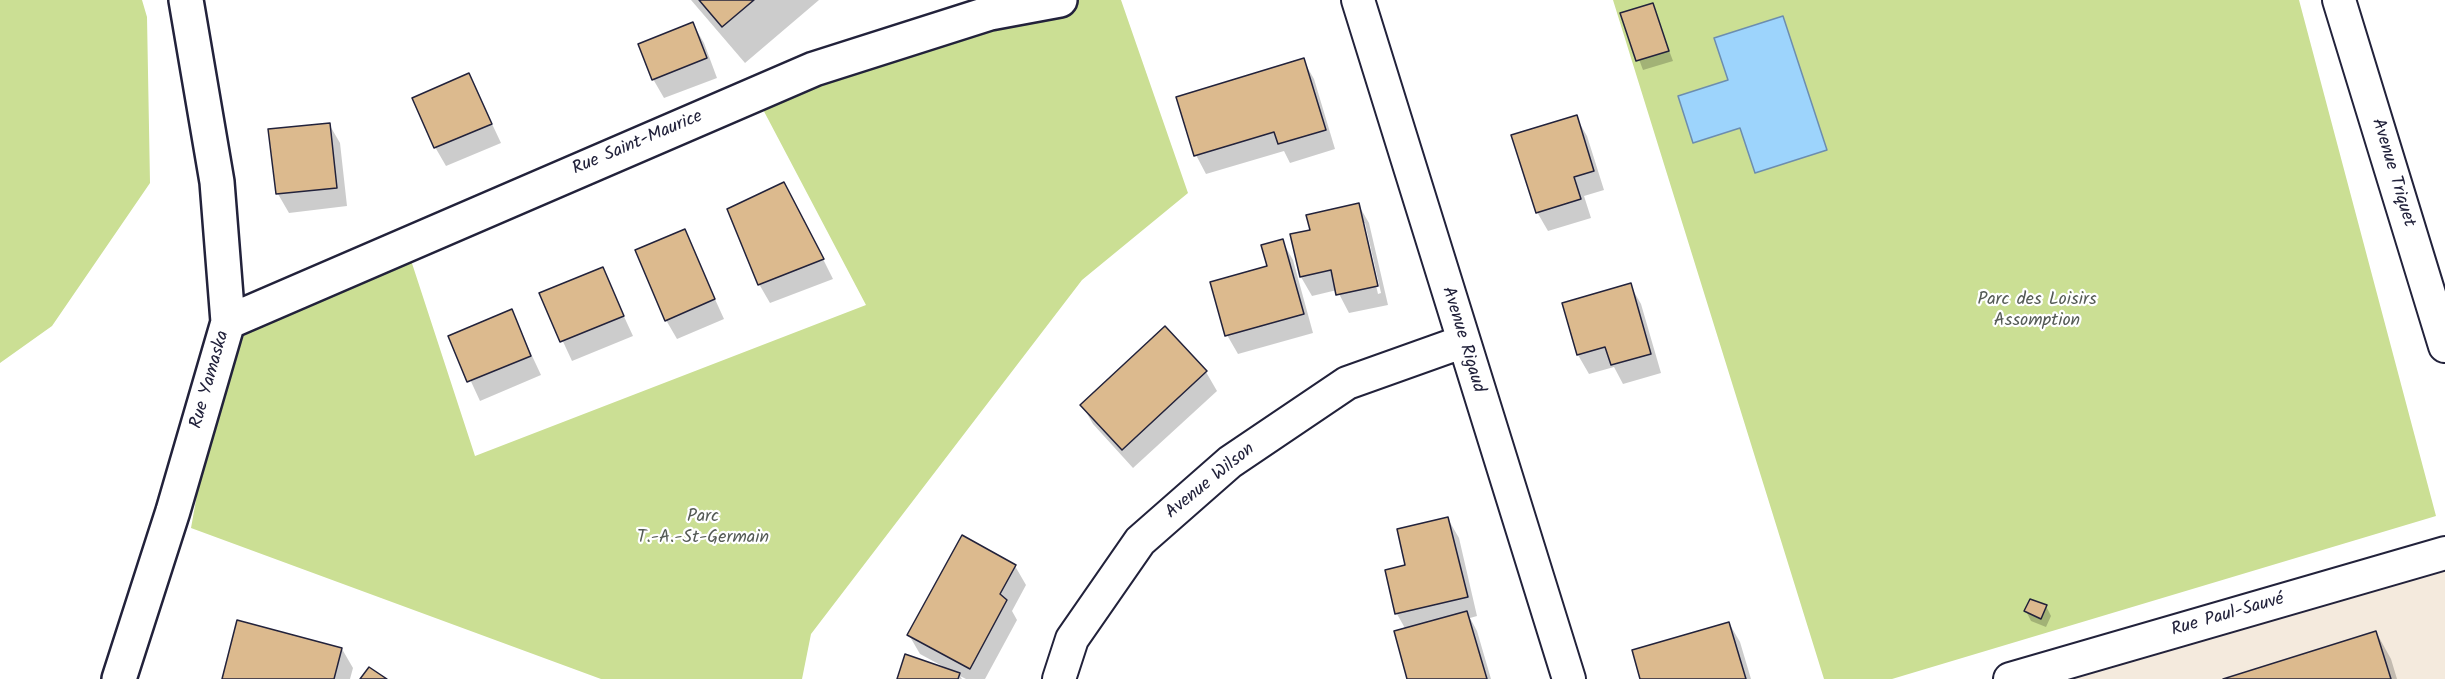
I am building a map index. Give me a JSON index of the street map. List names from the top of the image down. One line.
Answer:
{"streets":{"street":["Rue Saint-Maurice","Avenue Triquet","Avenue Rigaud","Rue Yamaska","Avenue Wilson","Rue Paul-Sauvé"]},"crossings":[["Rue Saint-Maurice","Rue Yamaska"],["Avenue Rigaud","Avenue Wilson"]],"parks":["Parc des Loisirs Assomption","Parc T.-A.-St-Germain"]}
